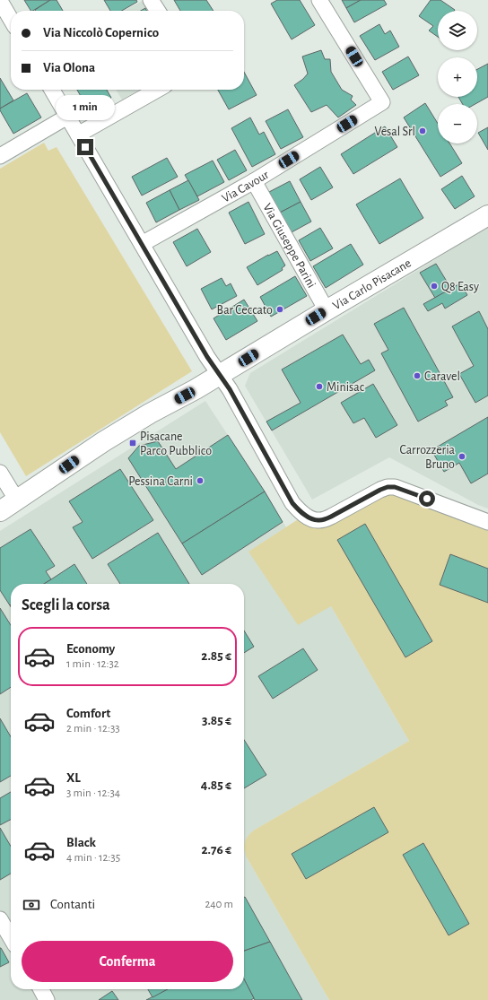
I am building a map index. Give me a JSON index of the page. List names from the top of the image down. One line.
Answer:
{"streets":{"street":["Via Cavour","Via Giuseppe Parini","Via Carlo Pisacane"]},"crossings":[["Via Cavour","Via Giuseppe Parini"],["Via Giuseppe Parini","Via Carlo Pisacane"]],"places":{"other":["Vesal Srl","Q8 Easy","Bar Ceccato","Caravel","Minisac","Carrozzeria Bruno","Pessina Carni"],"transit":["Pisacane Parco Pubblico"]},"page":{"map_buttons":["+","−"],"banner":["Via Niccolò Copernico","Via Olona"],"bubble":"1 min","heading":"Scegli la corsa","list":[{"name":"Economy","note":"1 min · 12:32","value":"2.85 €"},{"name":"Comfort","note":"2 min · 12:33","value":"3.85 €"},{"name":"XL","note":"3 min · 12:34","value":"4.85 €"},{"name":"Black","note":"4 min · 12:35","value":"2.76 €"}],"pay":["Contanti","240 m"],"buttons":"Conferma"}}
